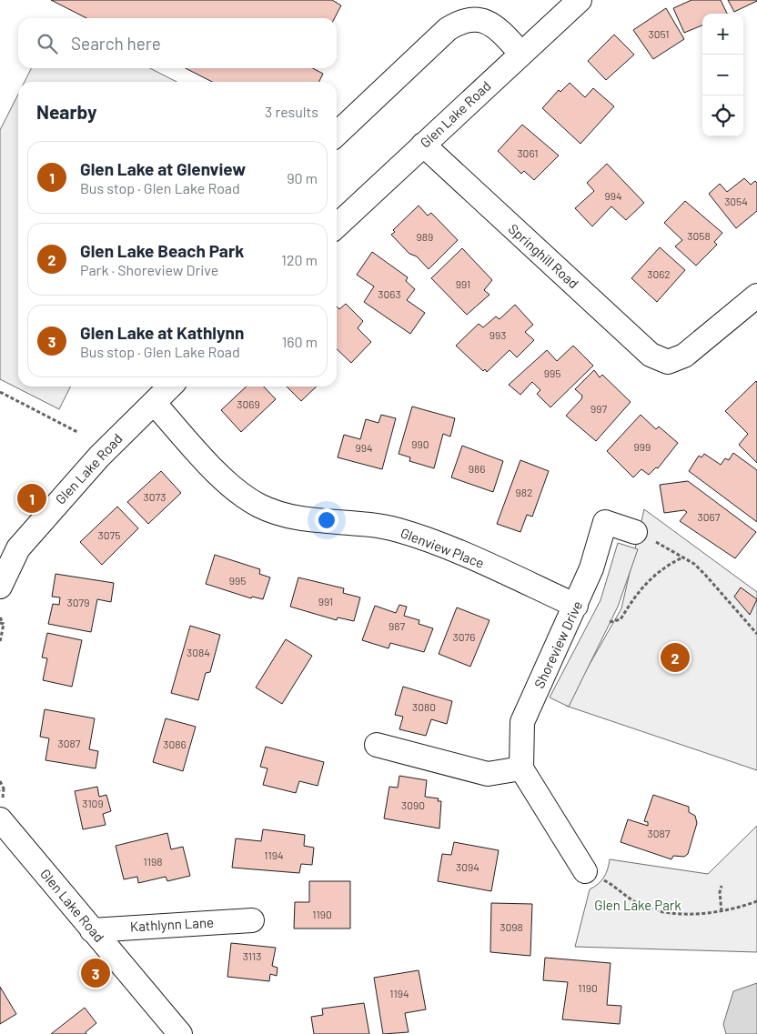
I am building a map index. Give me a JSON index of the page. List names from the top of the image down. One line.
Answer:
{"streets":{"street":["Glen Lake Road","Springhill Road","Glenview Place","Shoreview Drive","Kathlynn Lane"]},"crossings":[["Glen Lake Road","Springhill Road"],["Glen Lake Road","Glenview Place"],["Glen Lake Road","Kathlynn Lane"],["Glenview Place","Shoreview Drive"]],"parks":["Glen Lake Park"],"house_numbers":["3051","3061","994","3054","3058","989","3062","991","3063","993","995","3069","997","990","999","994","986","982","3073","3067","3075","995","991","3079","987","3076","3084","3080","3087","3086","3109","3090","3087","1194","1198","3094","1190","3098","3113","1190","1194"],"page":{"map_buttons":["+","−"],"search":"Search here","heading":["Nearby","3 results"],"list":[{"mark":"1","name":"Glen Lake at Glenview","note":"Bus stop · Glen Lake Road","value":"90 m"},{"mark":"2","name":"Glen Lake Beach Park","note":"Park · Shoreview Drive","value":"120 m"},{"mark":"3","name":"Glen Lake at Kathlynn","note":"Bus stop · Glen Lake Road","value":"160 m"}],"pins":["1","2","3"]}}
